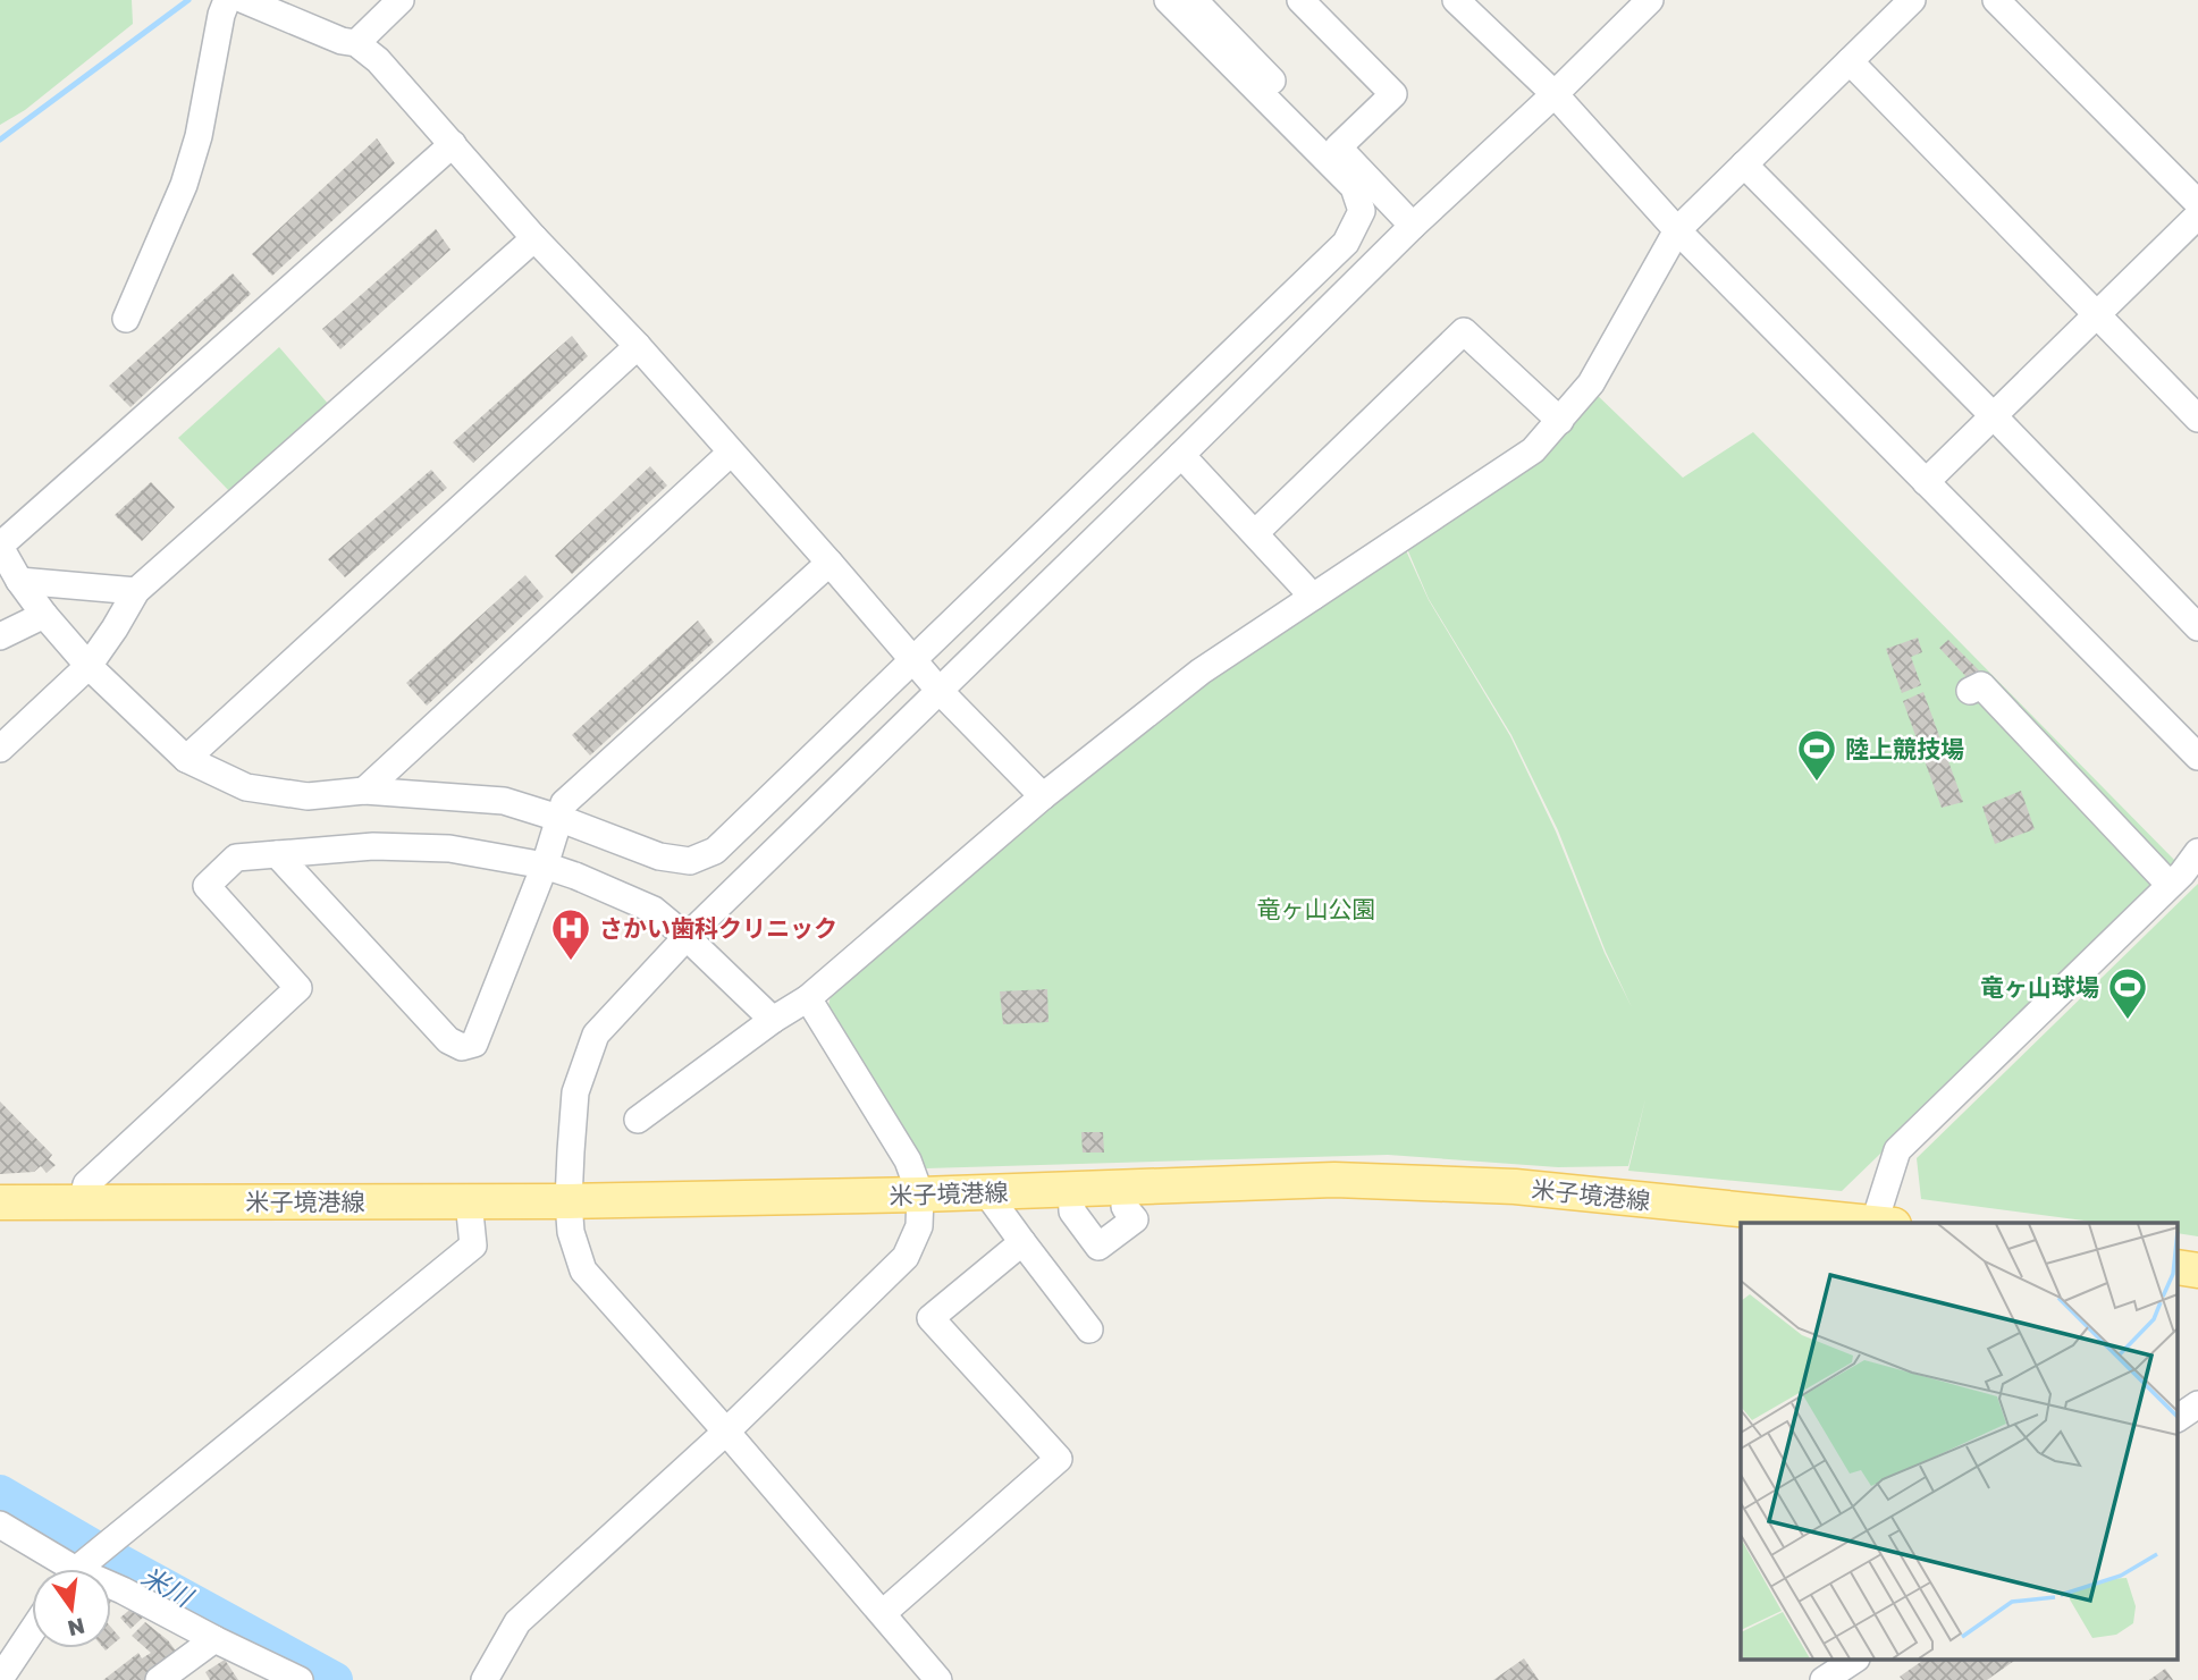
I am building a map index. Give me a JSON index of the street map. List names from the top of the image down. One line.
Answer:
{"streets":{"main road":["米子境港線"]},"water":["米川"],"parks":["竜ヶ山公園"],"places":{"sports":["陸上競技場","竜ヶ山球場"],"hospital":["さかい歯科クリニック"]},"north":"bottom"}
